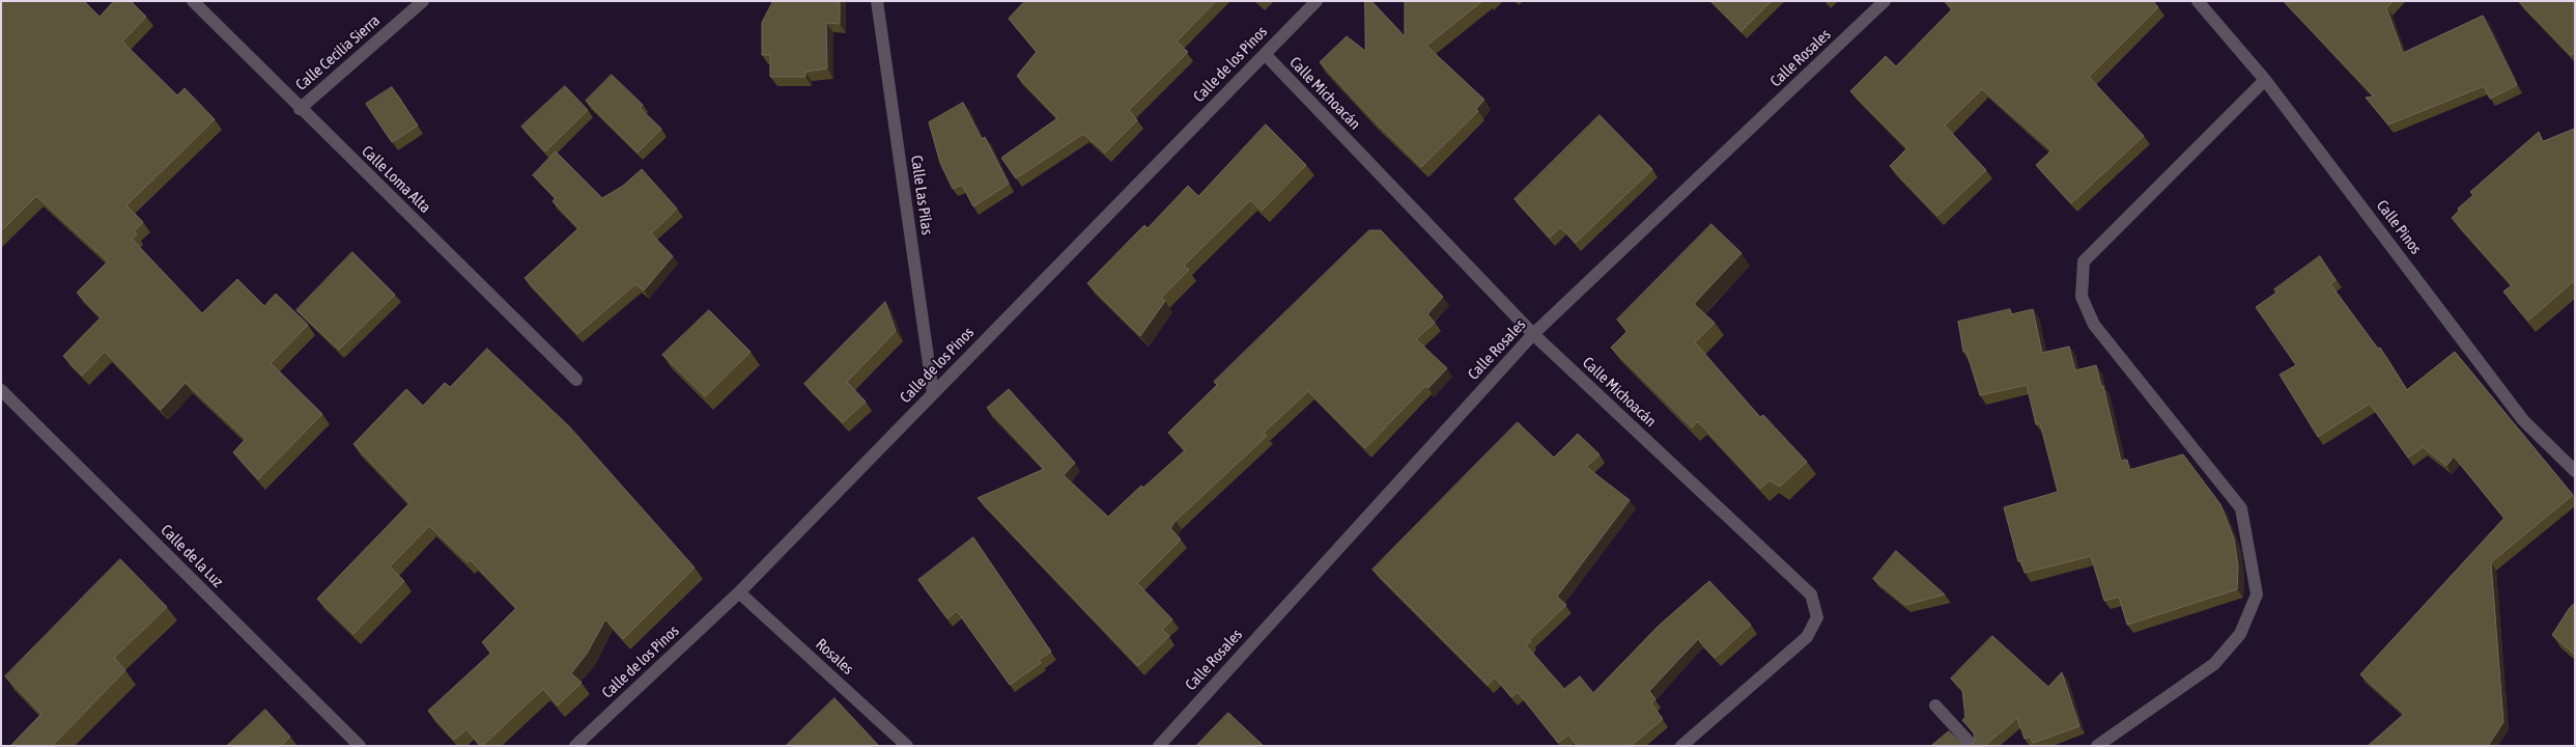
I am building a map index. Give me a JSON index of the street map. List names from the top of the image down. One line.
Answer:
{"streets":{"street":["Calle Cecilia Sierra","Calle Rosales","Calle de los Pinos","Calle Michoacán","Calle Loma Alta","Calle Las Pilas","Calle Pinos","Calle de la Luz","Rosales"]},"crossings":[["Calle Cecilia Sierra","Calle Loma Alta"],["Calle Rosales","Calle Michoacán"],["Calle de los Pinos","Calle Michoacán"],["Calle de los Pinos","Calle Las Pilas"],["Calle de los Pinos","Rosales"]]}
